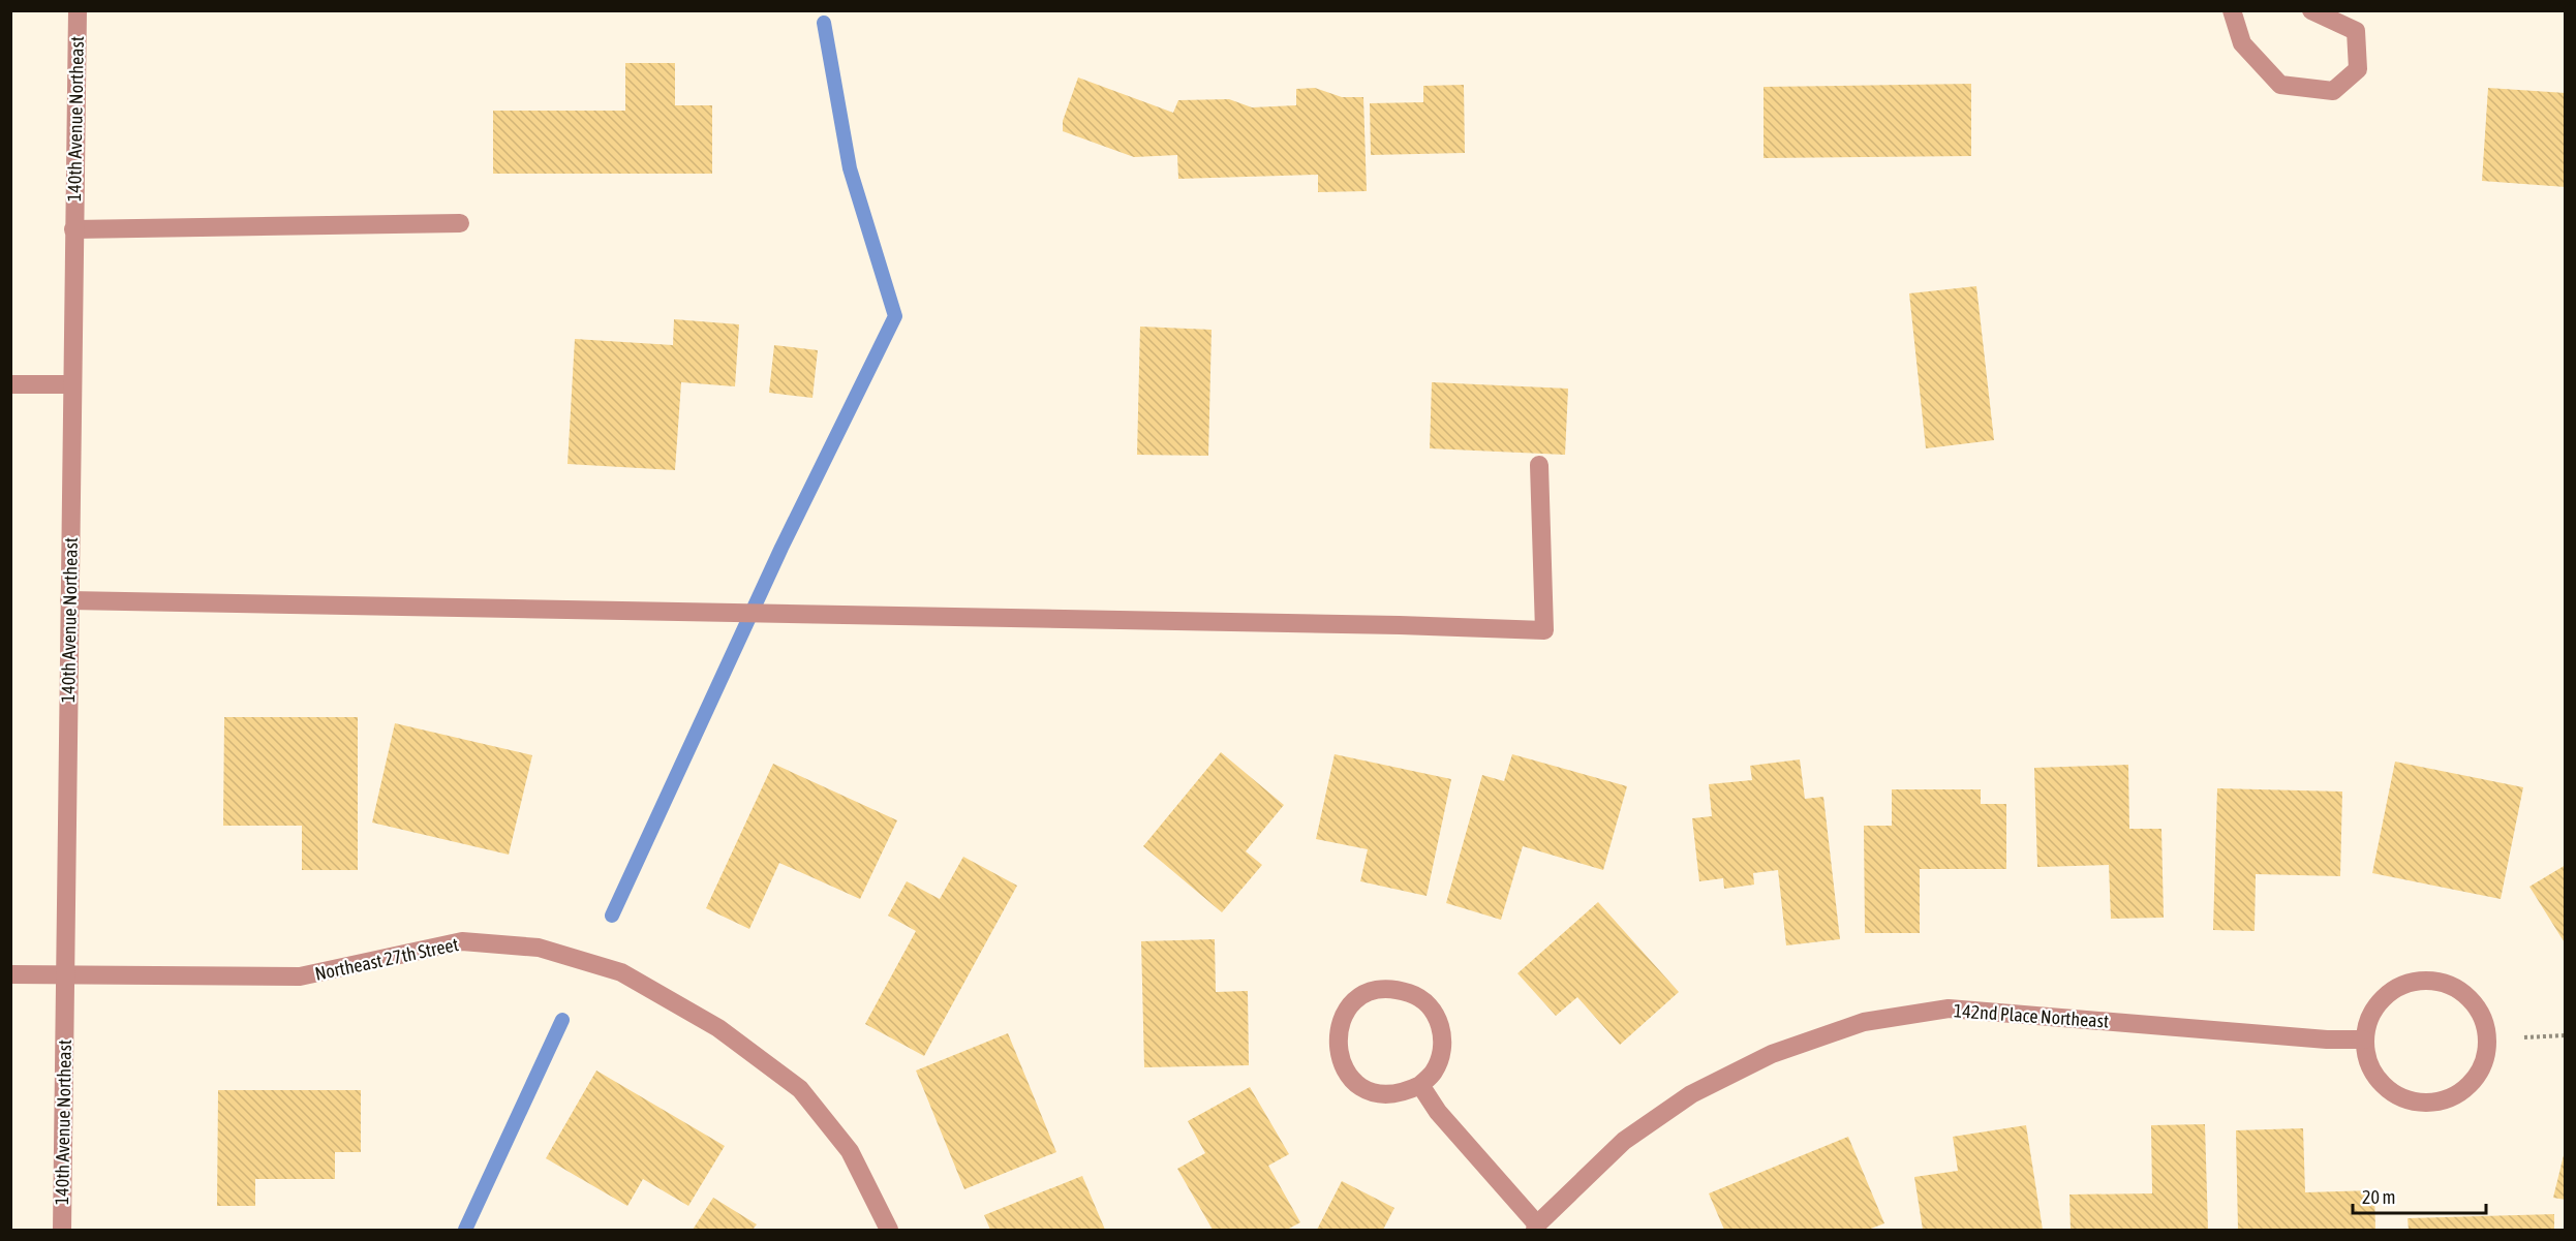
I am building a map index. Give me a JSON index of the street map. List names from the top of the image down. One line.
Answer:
{"streets":{"street":["140th Avenue Northeast","Northeast 27th Street","142nd Place Northeast"]},"crossings":[["140th Avenue Northeast","Northeast 27th Street"]],"scale_bar":"20 m"}
